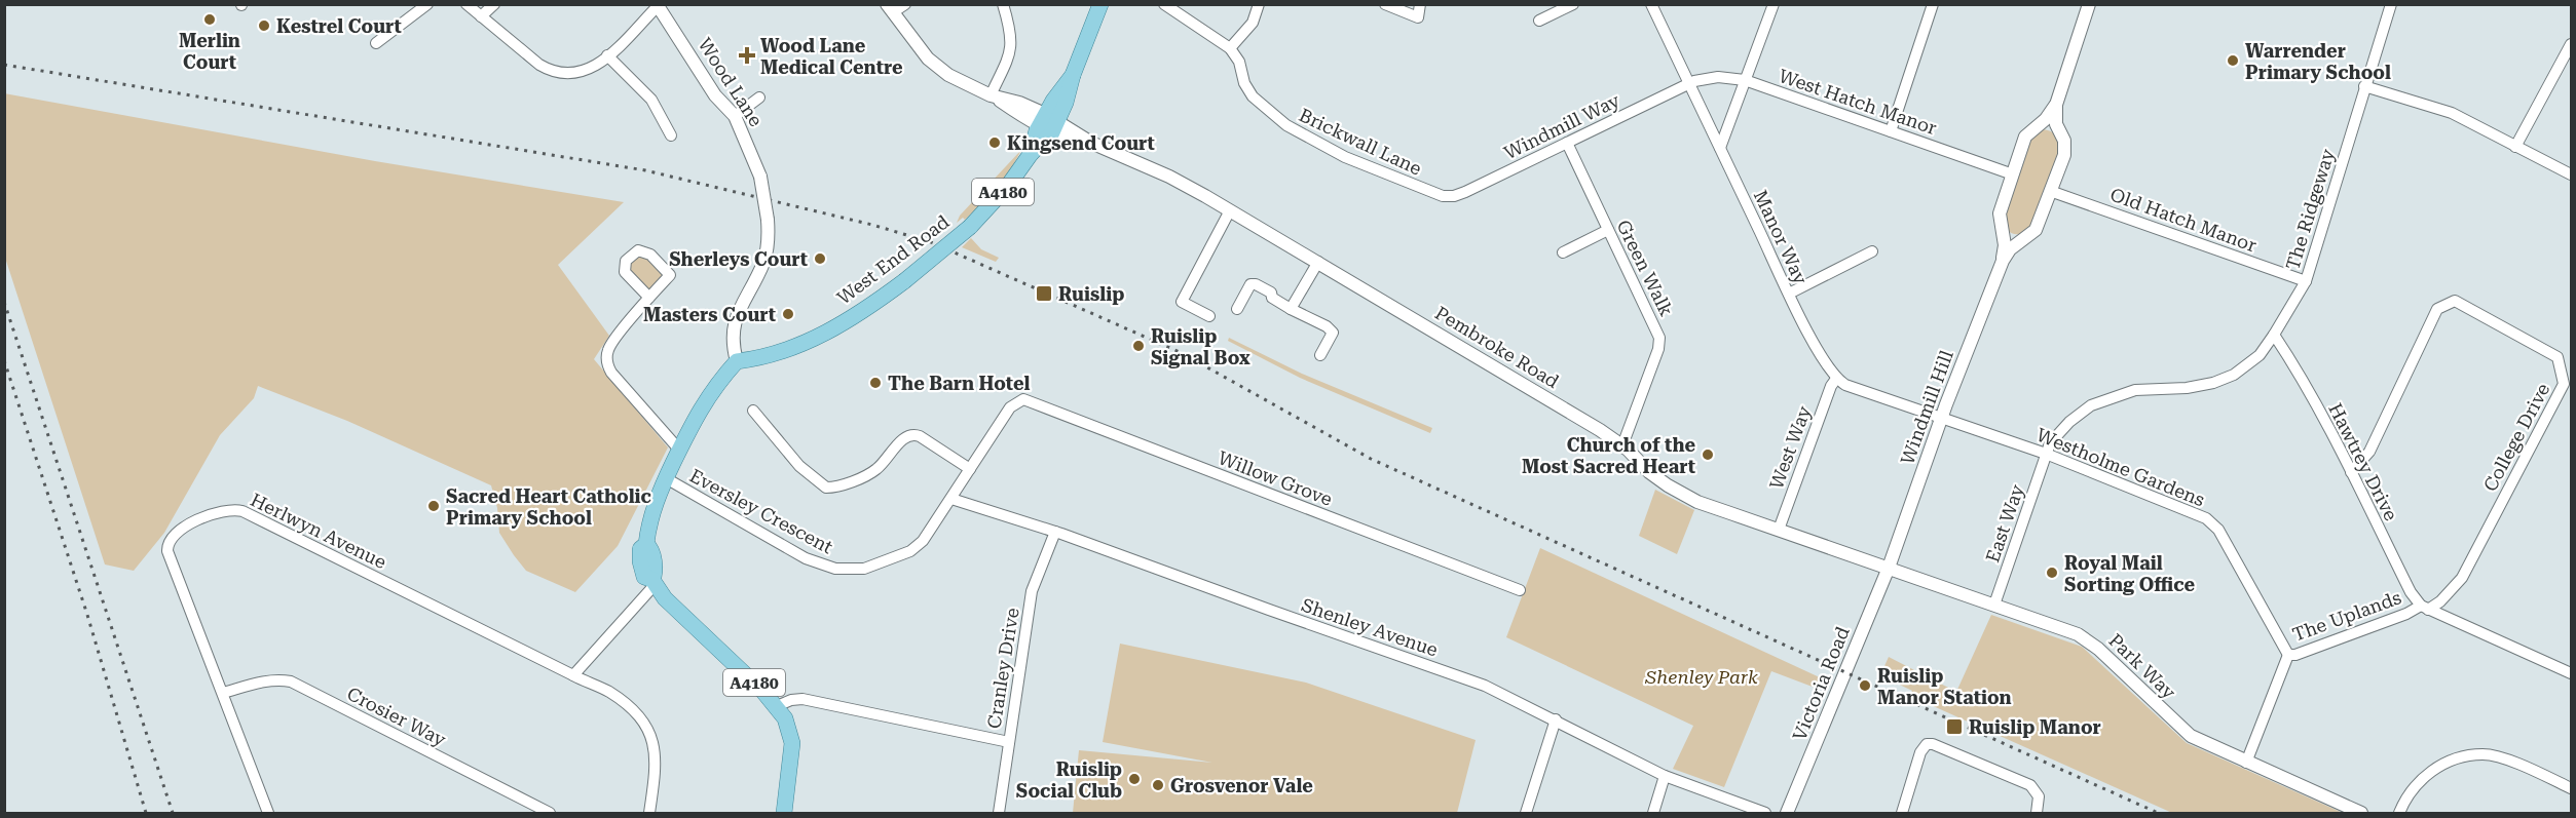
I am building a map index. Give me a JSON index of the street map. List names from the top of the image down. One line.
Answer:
{"streets":{"main road":["A4180","West End Road"],"street":["Wood Lane","West Hatch Manor","Windmill Way","Brickwall Lane","The Ridgeway","Old Hatch Manor","Manor Way","Green Walk","Pembroke Road","Windmill Hill","College Drive","West Way","Hawtrey Drive","Westholme Gardens","Willow Grove","Eversley Crescent","East Way","Herlwyn Avenue","The Uplands","Shenley Avenue","Park Way","Cranley Drive","Victoria Road","Crosier Way"]},"crossings":[["Wood Lane","West End Road"],["West Hatch Manor","Windmill Way"],["West Hatch Manor","Manor Way"],["West Hatch Manor","Windmill Hill"],["Windmill Way","Brickwall Lane"],["Windmill Way","Manor Way"],["Windmill Way","Green Walk"],["The Ridgeway","Old Hatch Manor"],["The Ridgeway","Hawtrey Drive"],["The Ridgeway","Westholme Gardens"],["The Ridgeway","East Way"],["Old Hatch Manor","Windmill Hill"],["Manor Way","West Way"],["West End Road","Pembroke Road"],["Green Walk","Pembroke Road"],["Pembroke Road","Windmill Hill"],["Pembroke Road","West Way"],["Pembroke Road","Park Way"],["Pembroke Road","Victoria Road"],["Windmill Hill","Westholme Gardens"],["Windmill Hill","Park Way"],["Windmill Hill","Victoria Road"],["College Drive","Hawtrey Drive"],["College Drive","The Uplands"],["Hawtrey Drive","The Uplands"],["Westholme Gardens","East Way"],["Westholme Gardens","The Uplands"],["Willow Grove","Eversley Crescent"],["Eversley Crescent","Shenley Avenue"],["East Way","Park Way"],["Herlwyn Avenue","Crosier Way"],["The Uplands","Park Way"],["Shenley Avenue","Cranley Drive"],["Park Way","Victoria Road"]],"parks":["Shenley Park"],"places":{"other":["Merlin Court","Kestrel Court","Warrender Primary School","Kingsend Court","Sherleys Court","Masters Court","Ruislip Signal Box","The Barn Hotel","Church of the Most Sacred Heart","Sacred Heart Catholic Primary School","Royal Mail Sorting Office","Ruislip Manor Station","Ruislip Social Club","Grosvenor Vale"],"health":["Wood Lane Medical Centre"],"transit":["Ruislip","Ruislip Manor"]}}
